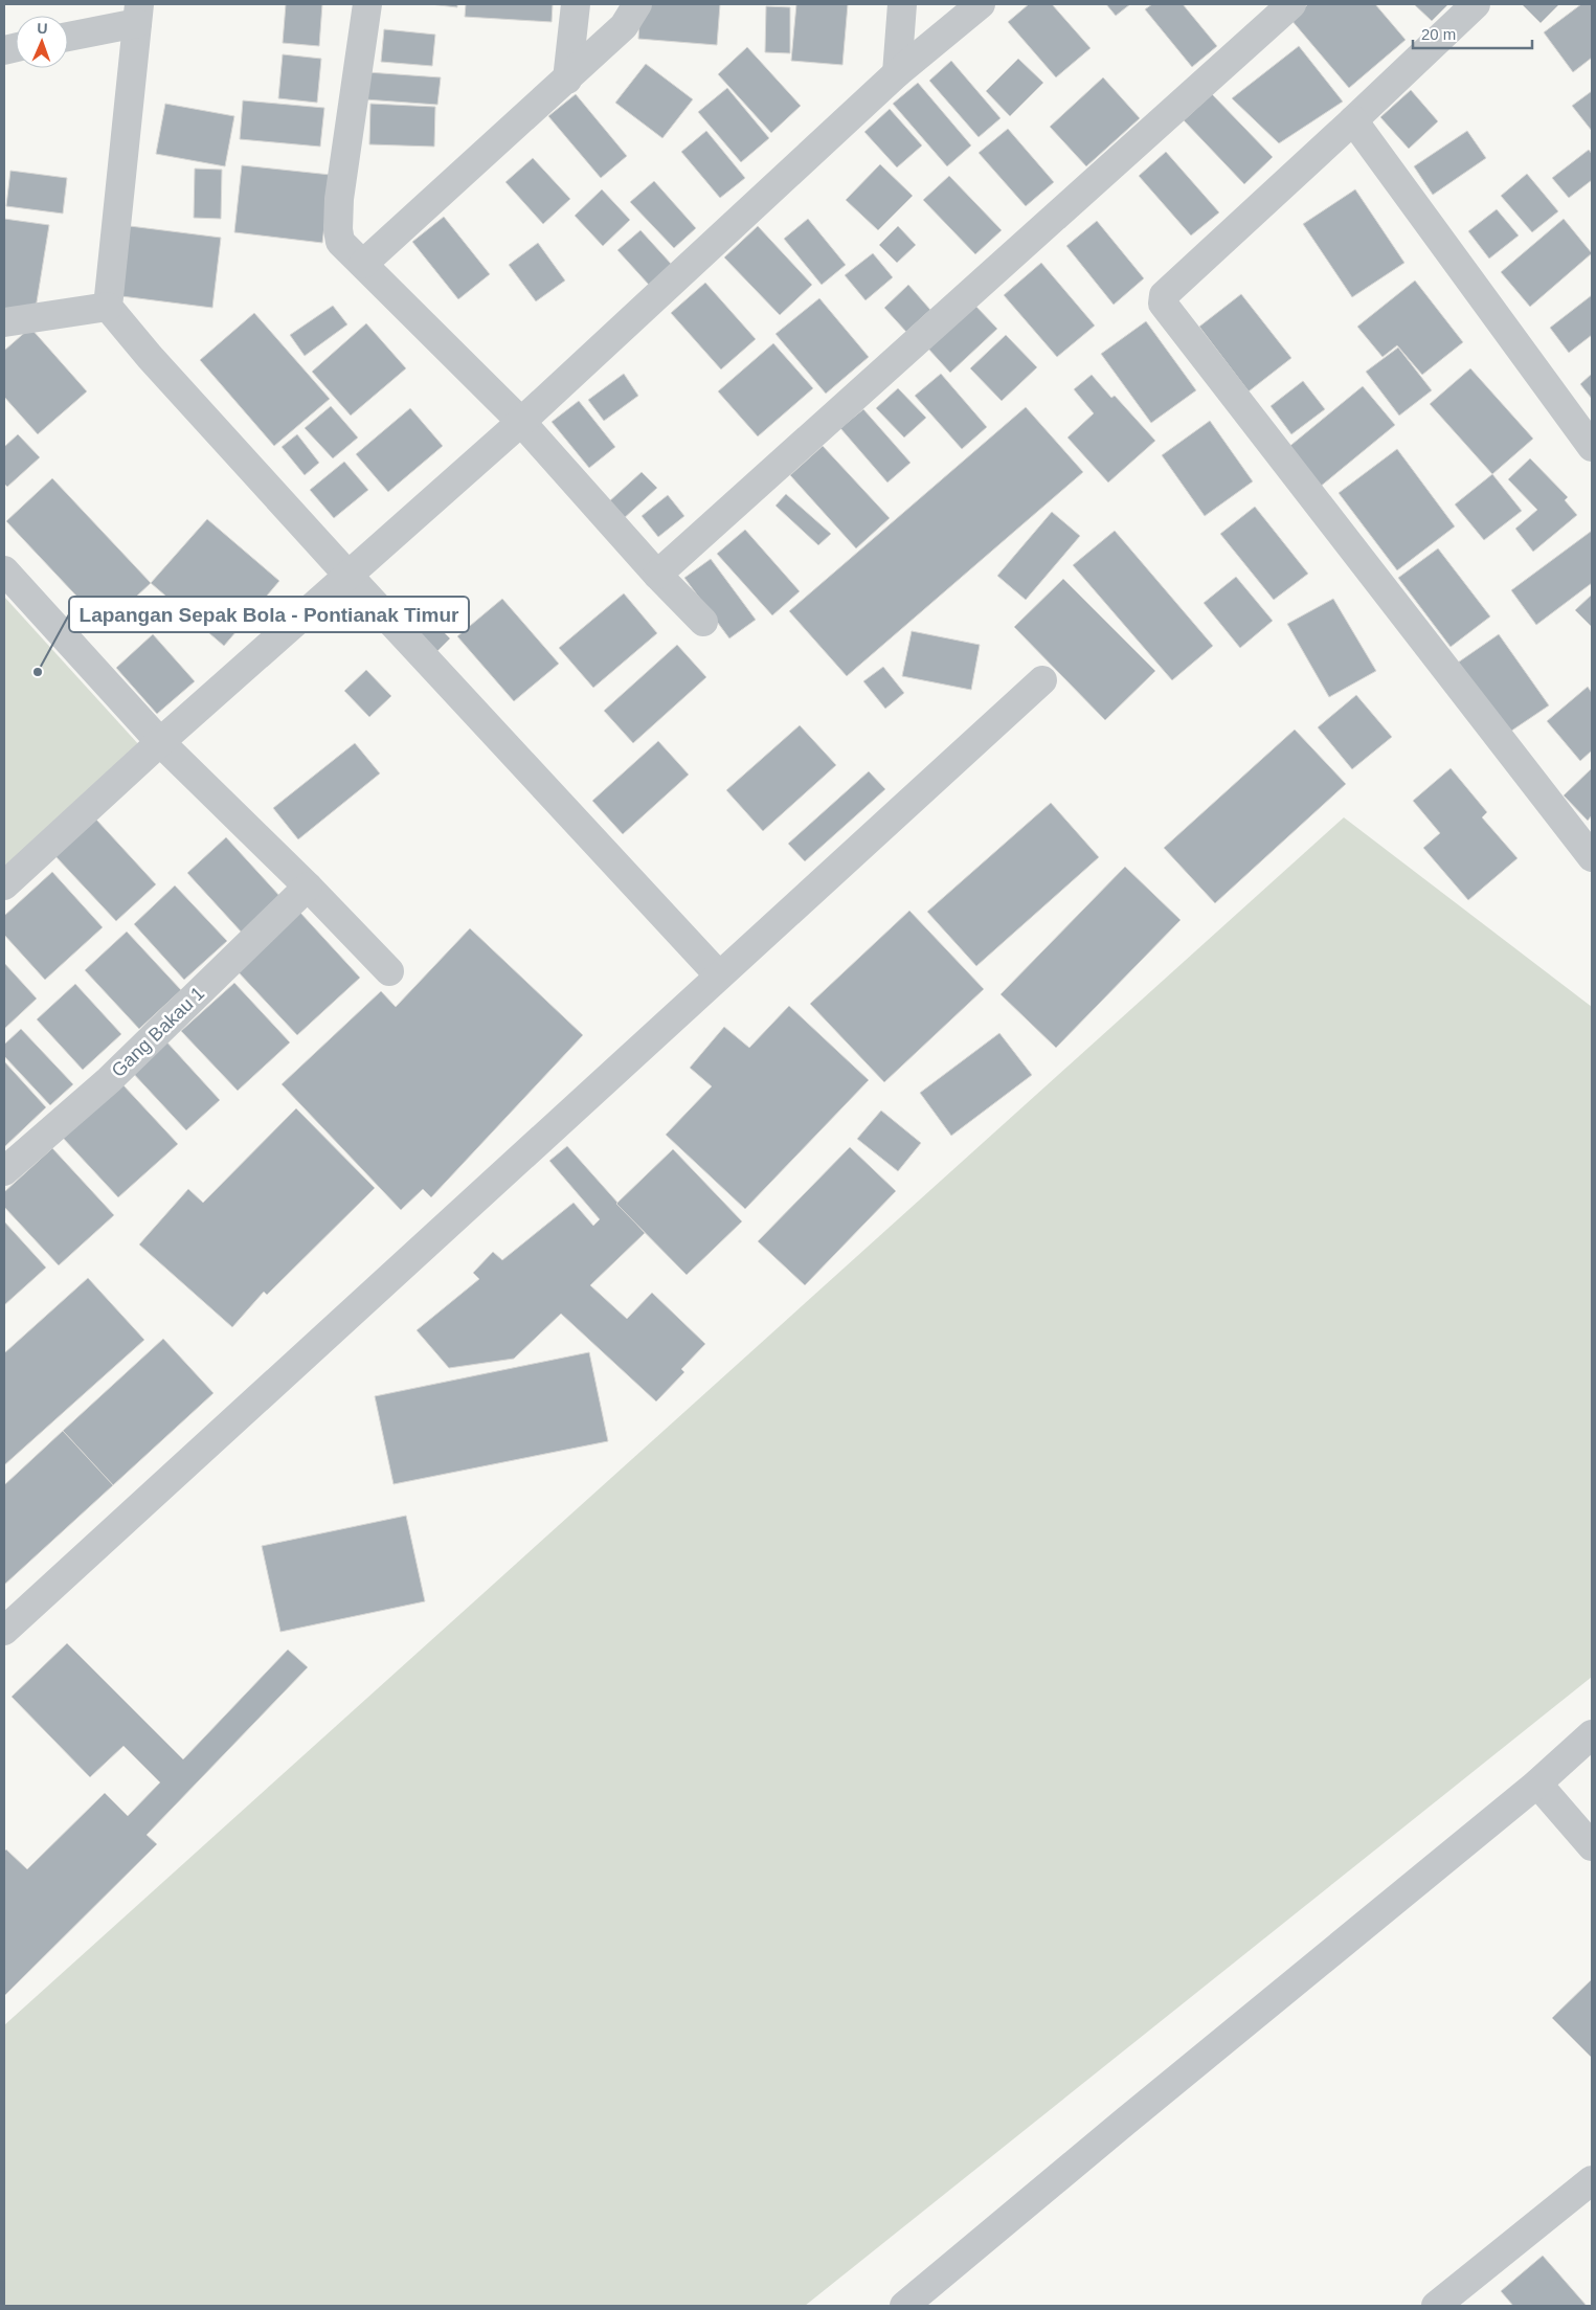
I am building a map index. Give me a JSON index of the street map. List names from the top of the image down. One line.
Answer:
{"streets":{"street":["Gang Bakau 1"]},"places":["Lapangan Sepak Bola - Pontianak Timur"],"scale_bar":"20 m","north":"top"}
